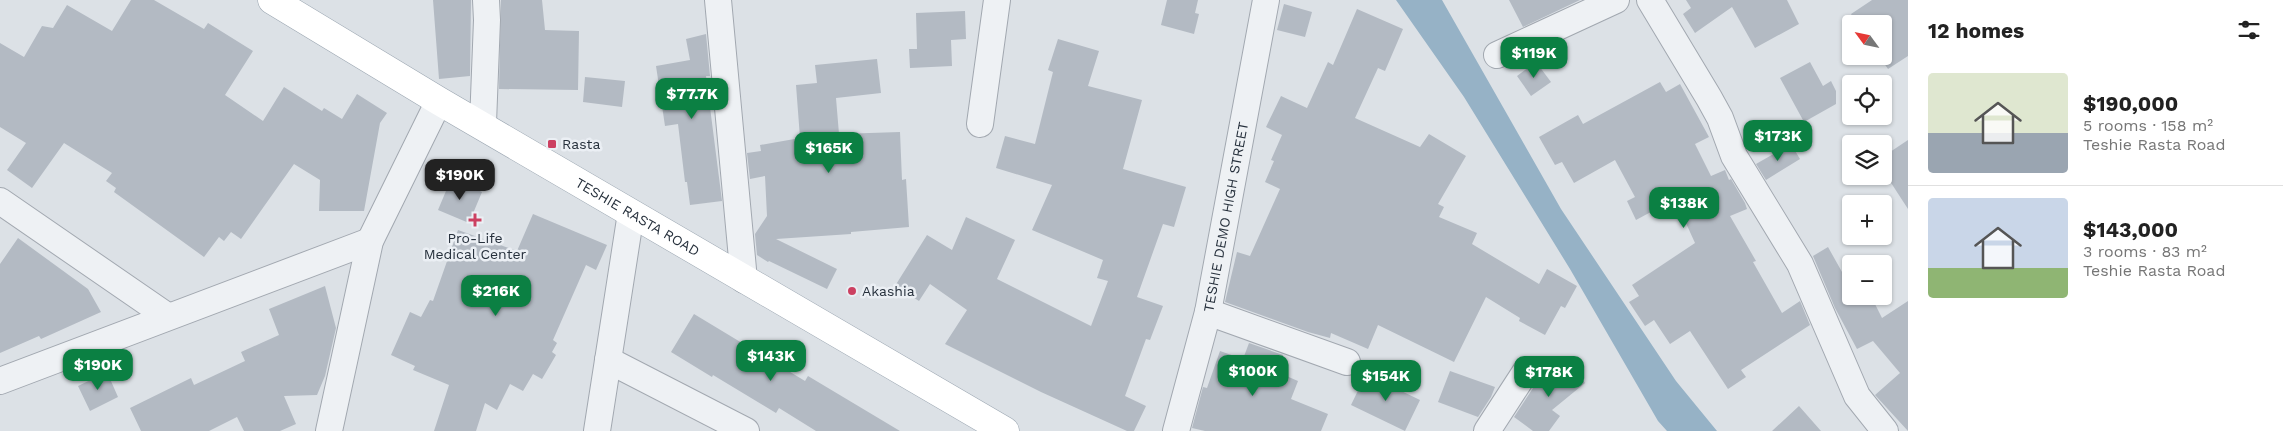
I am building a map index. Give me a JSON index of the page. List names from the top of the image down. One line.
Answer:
{"streets":{"main road":["TESHIE RASTA ROAD"],"street":["TESHIE DEMO HIGH STREET"]},"places":{"transit":["Rasta"],"health":["Pro-Life Medical Center"],"other":["Akashia"]},"north":"top left","page":{"heading":"12 homes","map_buttons":["+","−"],"price":["$119K","$77.7K","$173K","$165K","$190K","$138K","$216K","$143K","$190K","$100K","$178K","$154K"],"list":[{"name":"$190,000","note":"5 rooms · 158 m² · Teshie Rasta Road"},{"name":"$143,000","note":"3 rooms · 83 m² · Teshie Rasta Road"}]}}
